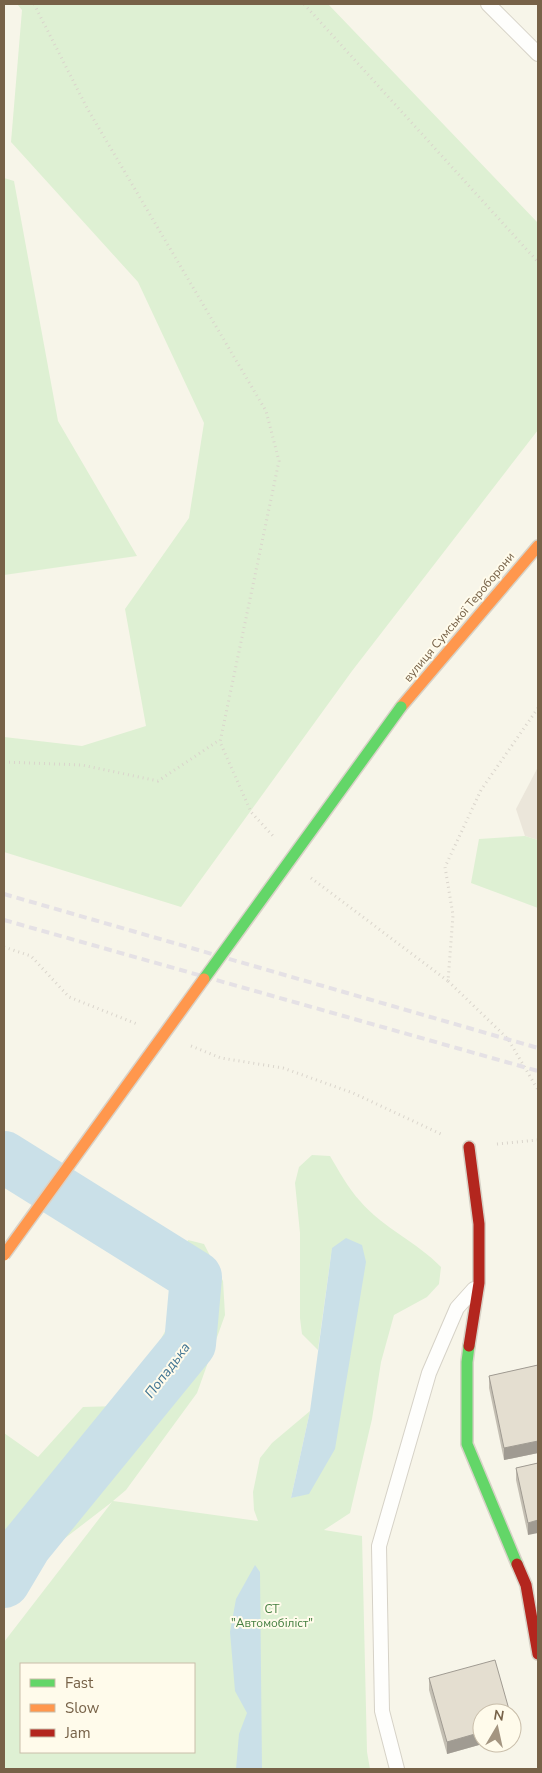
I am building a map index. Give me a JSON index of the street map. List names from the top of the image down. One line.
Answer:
{"streets":{"main road":["вулиця Сумської Тероборони"]},"water":["Попадька"],"parks":["СТ \"Автомобіліст\""],"legend":["Fast","Slow","Jam"],"north":"top"}
